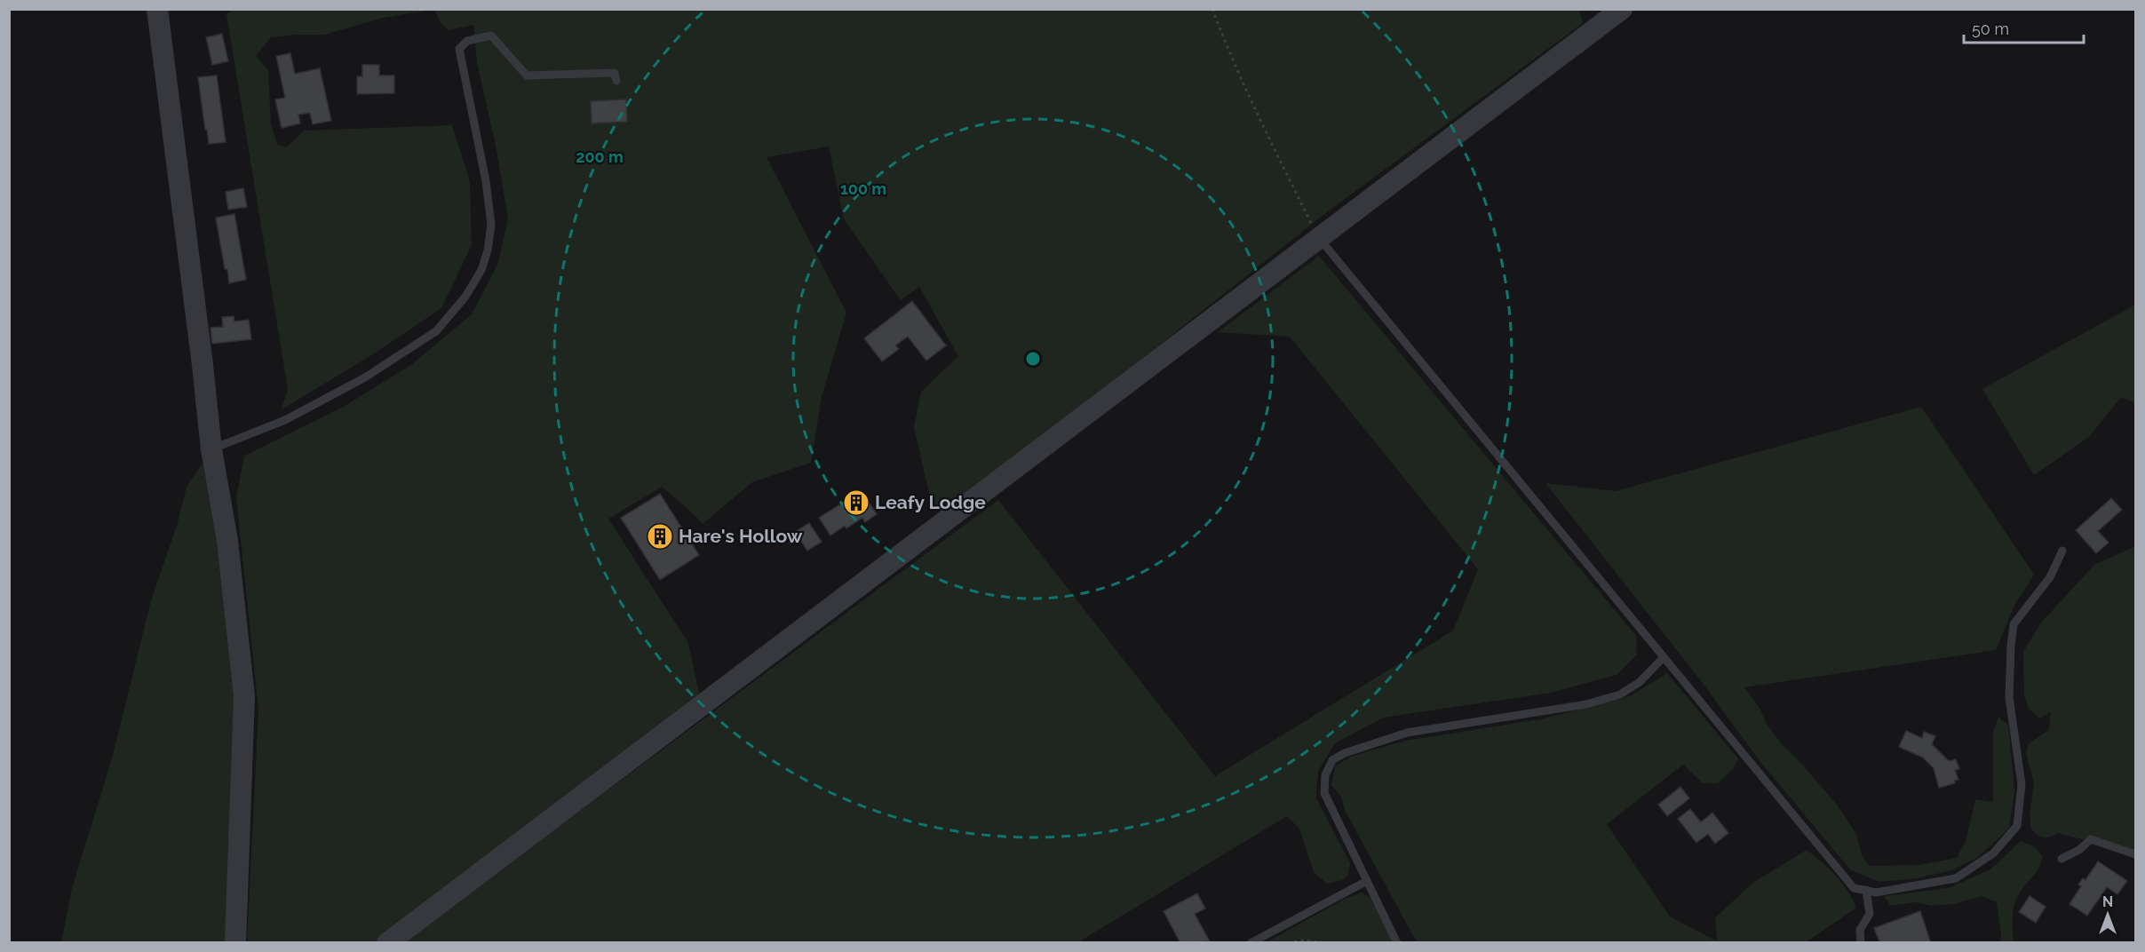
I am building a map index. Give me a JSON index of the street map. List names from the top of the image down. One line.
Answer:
{"places":{"building":["Leafy Lodge","Hare's Hollow"]},"scale_bar":"50 m","north":"top","rings":["200 m","100 m"]}
